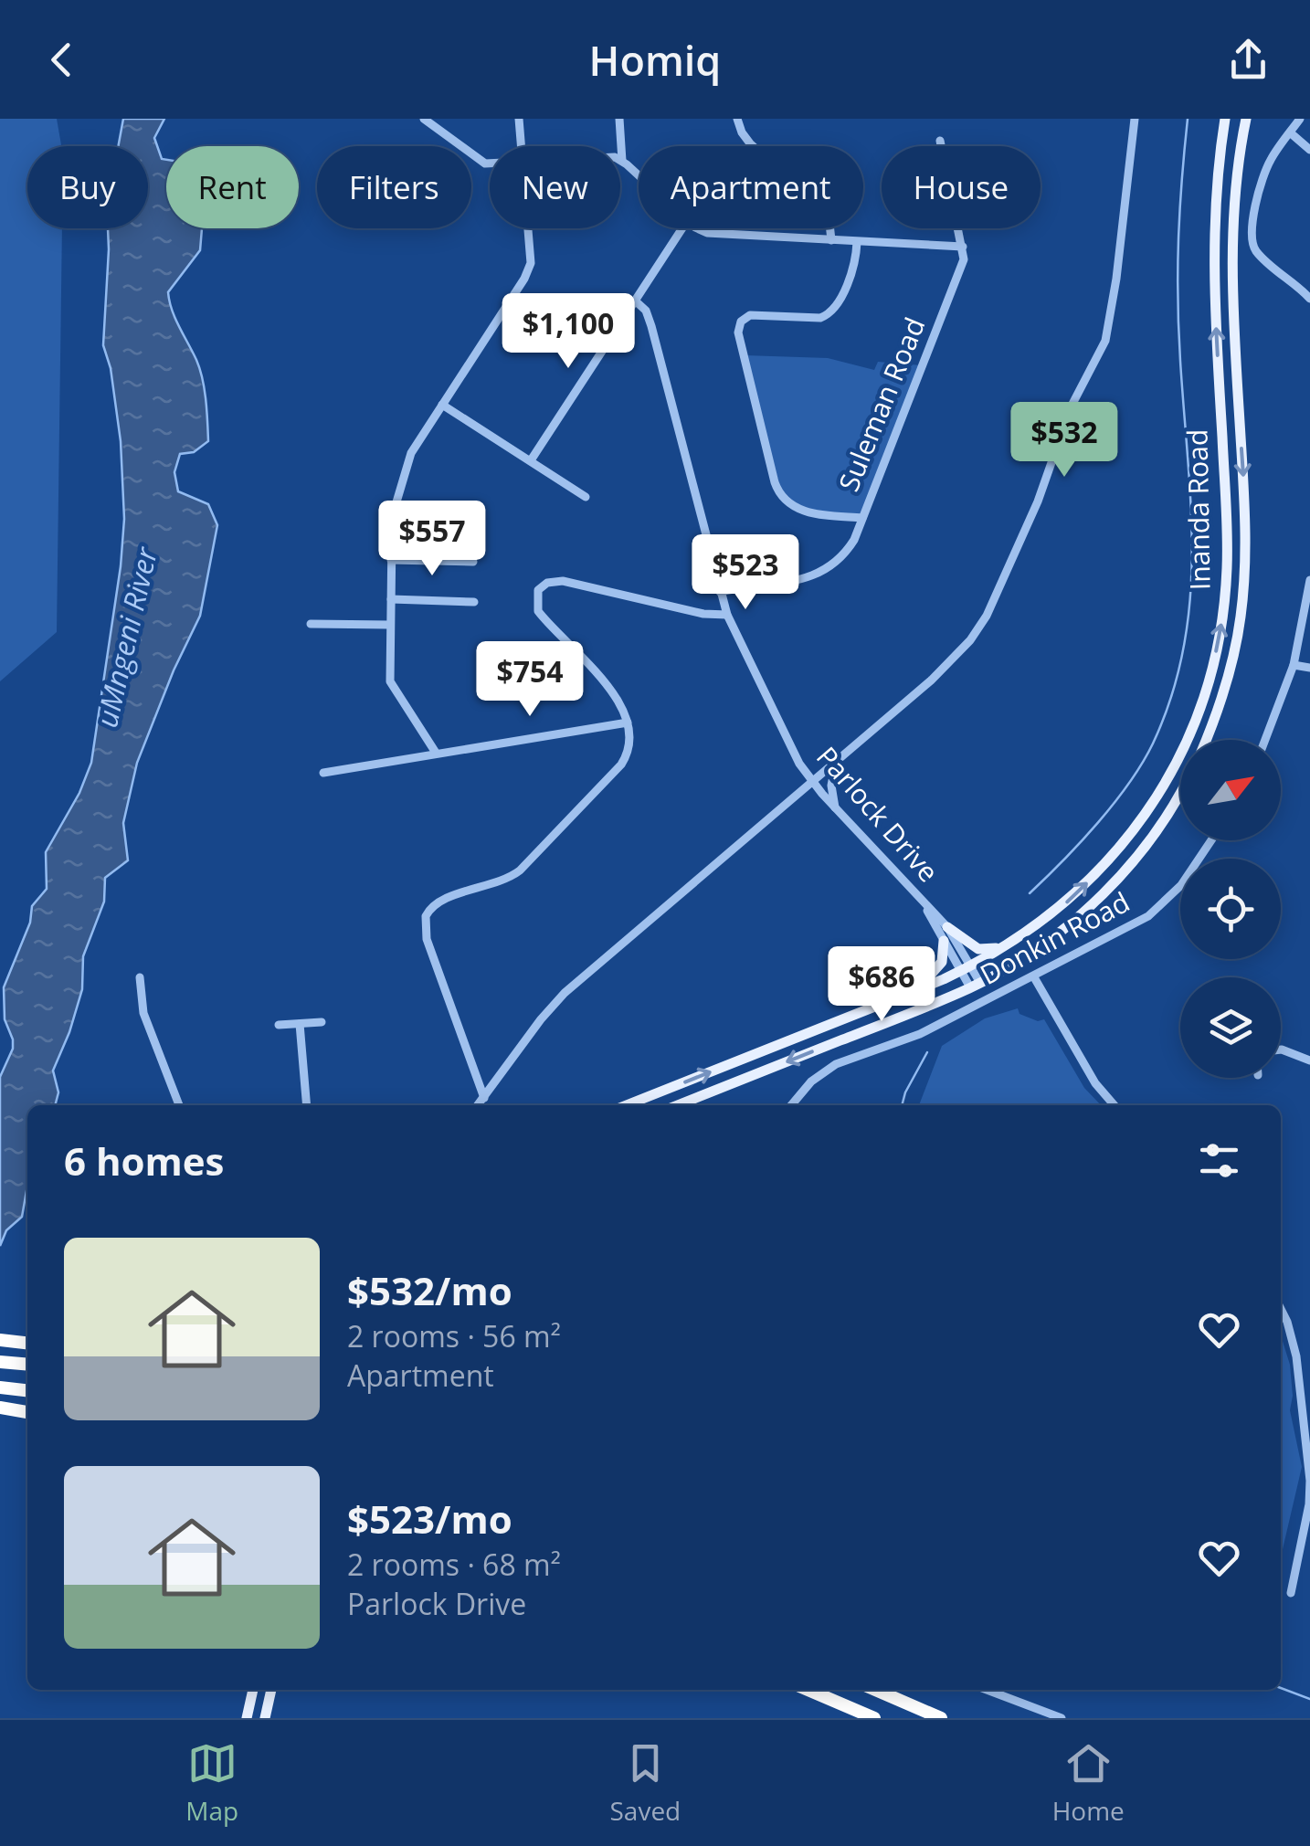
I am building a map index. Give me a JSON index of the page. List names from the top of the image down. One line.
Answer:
{"streets":{"main road":["Inanda Road"],"street":["Suleman Road","Parlock Drive","Donkin Road"]},"crossings":[["Suleman Road","Parlock Drive"],["Inanda Road","Parlock Drive"]],"water":["uMngeni River"],"north":"top right","page":{"header":"Homiq","chip":["Buy","Rent","Filters","New","Apartment","House"],"price":["$1,100","$532","$557","$523","$754","$686"],"heading":"6 homes","list":[{"name":"$532/mo","note":"2 rooms · 56 m² · Apartment"},{"name":"$523/mo","note":"2 rooms · 68 m² · Parlock Drive"}],"tabs":["Map","Saved","Home"]}}
